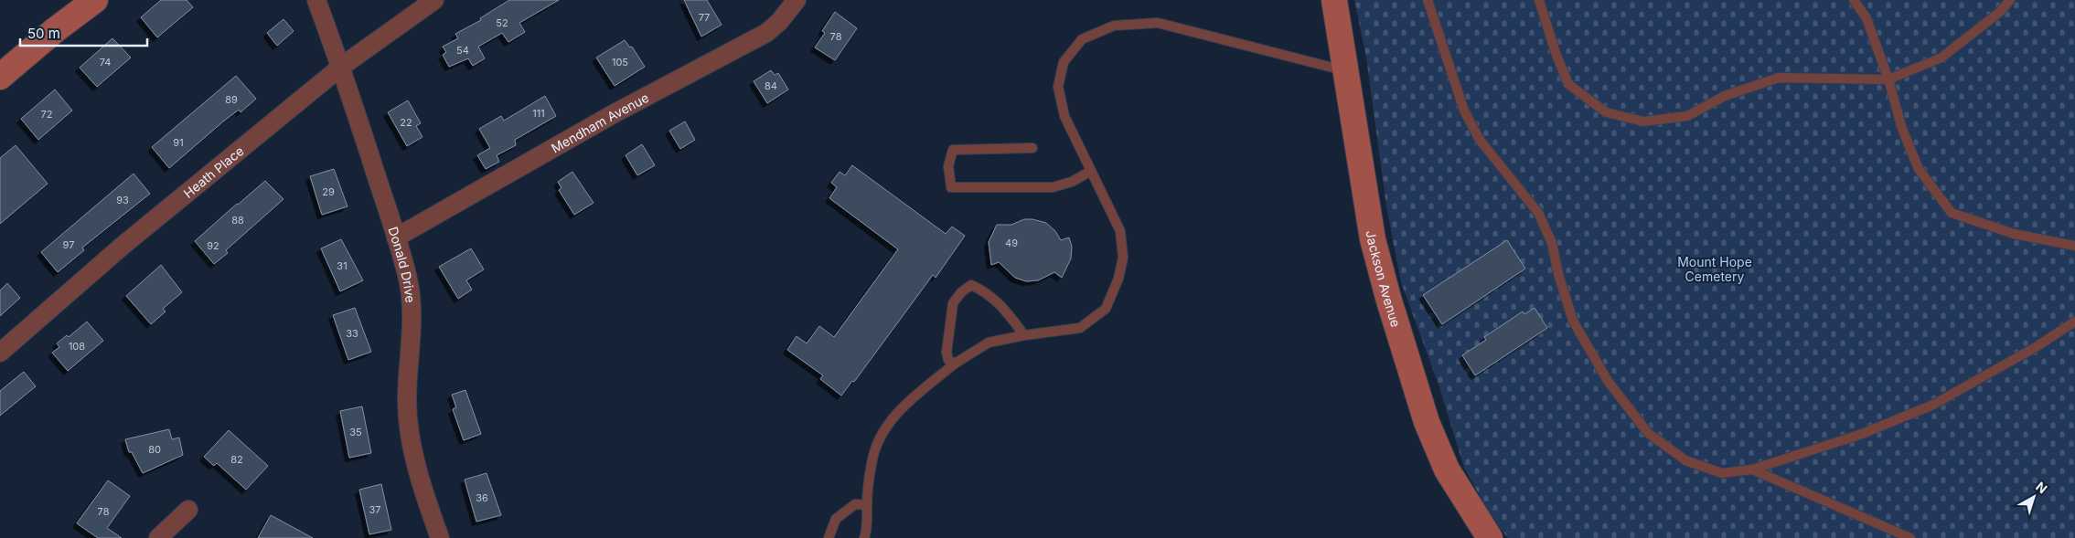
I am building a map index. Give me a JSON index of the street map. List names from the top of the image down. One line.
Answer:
{"streets":{"main road":["Jackson Avenue"],"street":["Mendham Avenue","Heath Place","Donald Drive"]},"crossings":[["Mendham Avenue","Donald Drive"],["Heath Place","Donald Drive"]],"parks":["Mount Hope Cemetery"],"house_numbers":["77","52","78","54","74","105","84","89","111","72","22","91","29","93","88","49","97","92","31","33","108","35","80","82","36","37","78"],"scale_bar":"50 m","north":"top right"}
